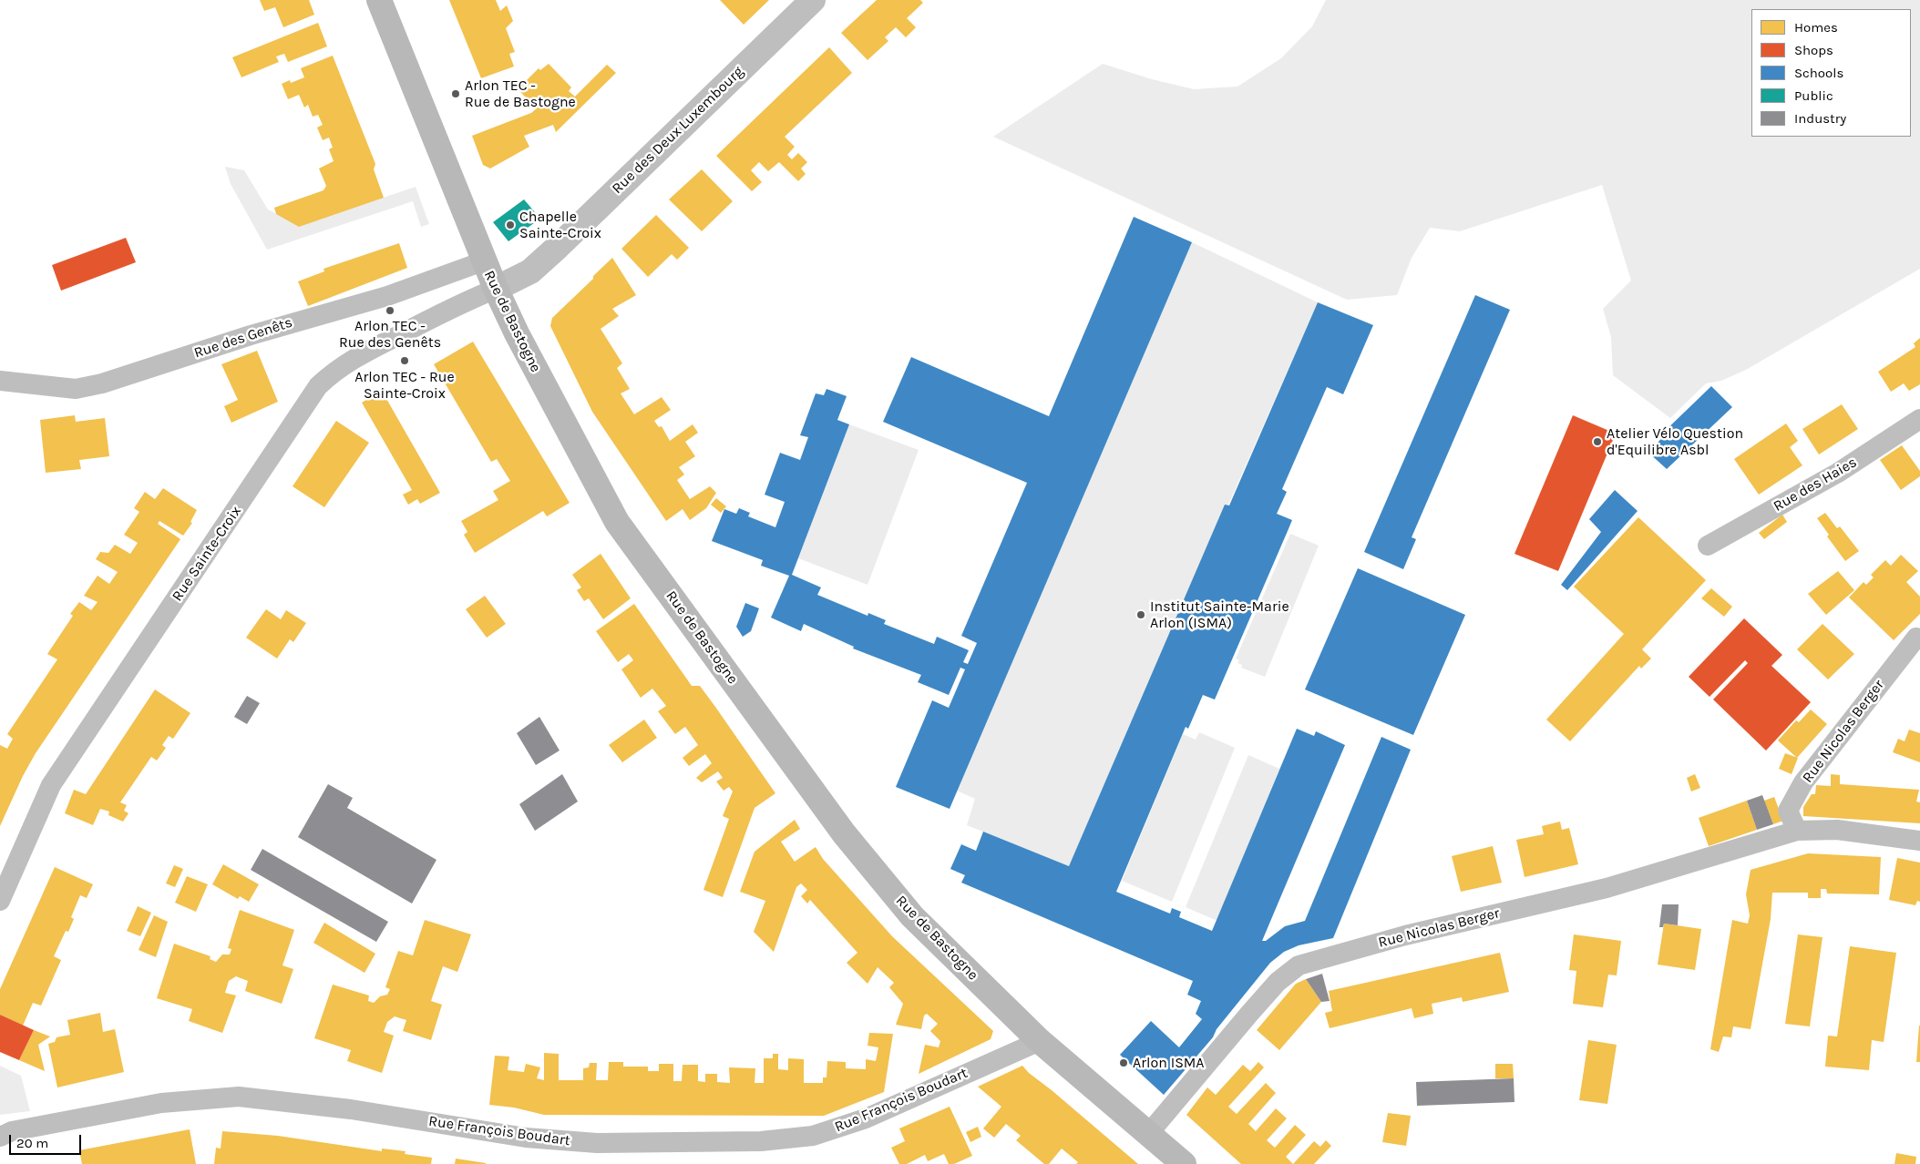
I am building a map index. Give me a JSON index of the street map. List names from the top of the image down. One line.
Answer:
{"streets":{"main road":["Rue de Bastogne"],"street":["Rue des Deux Luxembourg","Rue des Genêts","Rue des Haies","Rue Sainte-Croix","Rue Nicolas Berger","Rue François Boudart"]},"crossings":[["Rue des Deux Luxembourg","Rue de Bastogne"],["Rue des Deux Luxembourg","Rue Sainte-Croix"],["Rue de Bastogne","Rue des Genêts"],["Rue de Bastogne","Rue Sainte-Croix"],["Rue de Bastogne","Rue Nicolas Berger"],["Rue de Bastogne","Rue François Boudart"]],"places":["Arlon TEC - Rue de Bastogne","Chapelle Sainte-Croix","Arlon TEC - Rue des Genêts","Arlon TEC - Rue Sainte-Croix","Atelier Vélo Question d'Equilibre Asbl","Institut Sainte-Marie Arlon (ISMA)","Arlon ISMA"],"legend":["Homes","Shops","Schools","Public","Industry"],"scale_bar":"20 m"}
